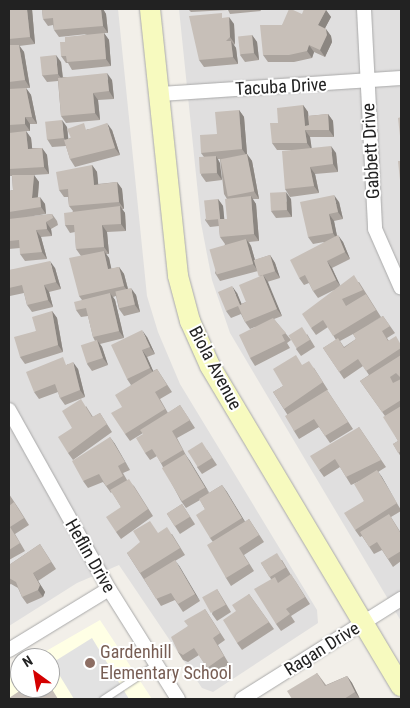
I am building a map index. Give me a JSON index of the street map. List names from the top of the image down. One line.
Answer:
{"streets":{"street":["Tacuba Drive","Gabbett Drive","Biola Avenue","Heflin Drive","Ragan Drive"]},"crossings":[["Tacuba Drive","Gabbett Drive"],["Tacuba Drive","Biola Avenue"],["Biola Avenue","Ragan Drive"]],"places":["Gardenhill Elementary School"],"north":"top left"}
